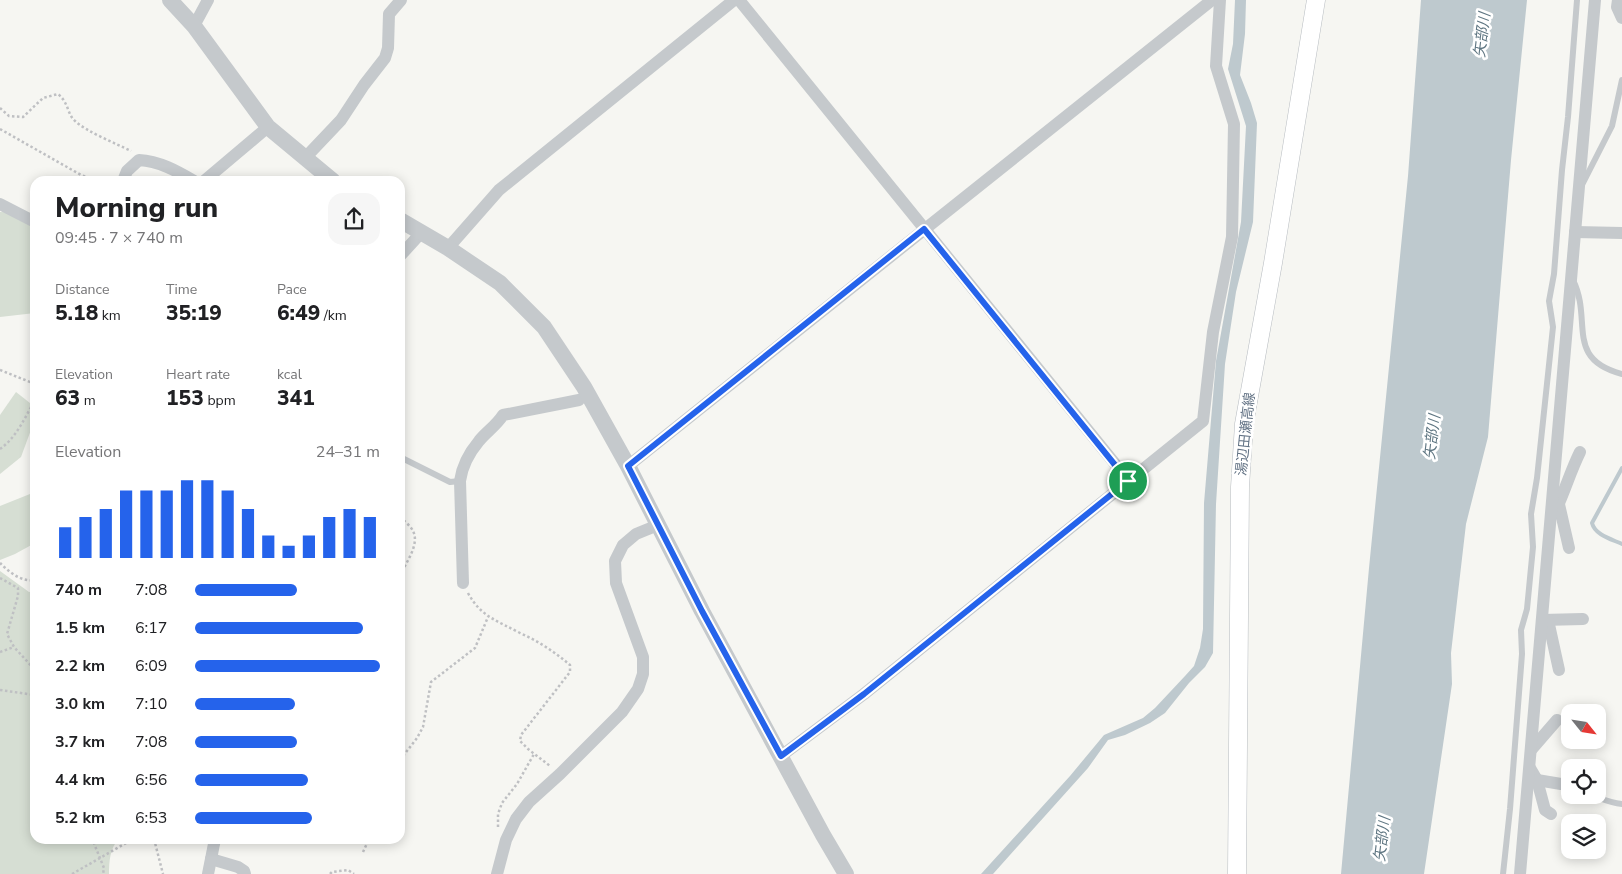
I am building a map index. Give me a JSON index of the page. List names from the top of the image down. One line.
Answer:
{"streets":{"main road":["湯辺田瀬高線"]},"water":["矢部川"],"north":"bottom right","page":{"heading":["Morning run","09:45 · 7 × 740 m"],"stats":[["Distance","5.18 km"],["Time","35:19"],["Pace","6:49 /km"],["Elevation","63 m"],["Heart rate","153 bpm"],["kcal","341"]],"chart":["Elevation","24–31 m"],"list":[{"name":"740 m","note":"7:08"},{"name":"1.5 km","note":"6:17"},{"name":"2.2 km","note":"6:09"},{"name":"3.0 km","note":"7:10"},{"name":"3.7 km","note":"7:08"},{"name":"4.4 km","note":"6:56"},{"name":"5.2 km","note":"6:53"}]}}
